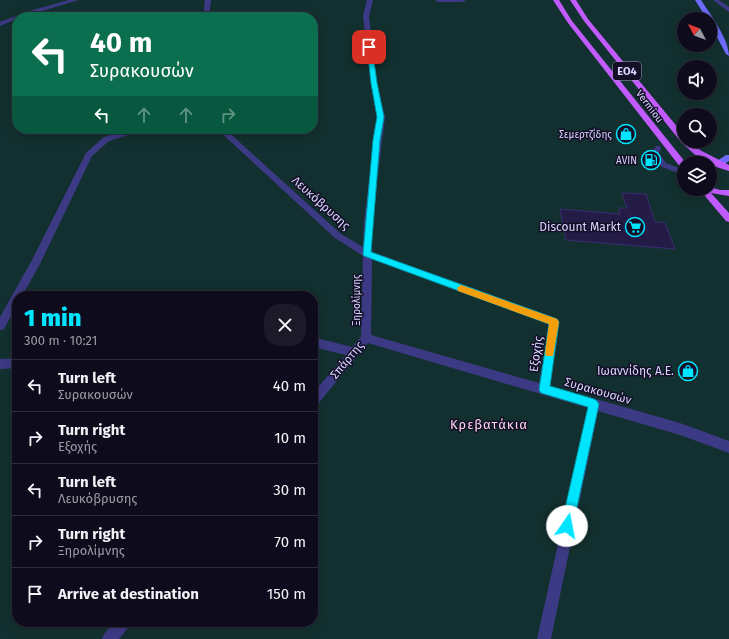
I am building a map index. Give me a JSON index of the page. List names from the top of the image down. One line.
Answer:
{"streets":{"main road":["ΕΟ4","Vermiou"],"street":["Λευκόβρυσης","Ξηρολίμνης","Εξοχής","Σπάρτης","Συρακουσών"]},"crossings":[["Λευκόβρυσης","Ξηρολίμνης"],["Λευκόβρυσης","Εξοχής"],["Ξηρολίμνης","Σπάρτης"],["Ξηρολίμνης","Συρακουσών"],["Εξοχής","Συρακουσών"],["Σπάρτης","Συρακουσών"]],"districts":["Κρεβατάκια"],"places":{"shop":["Σεμερτζίδης","Ιωαννίδης Α.Ε."],"fuel station":["AVIN"],"supermarket":["Discount Markt"]},"north":"top left","page":{"turn":["40 m","Συρακουσών"],"heading":["1 min","300 m · 10:21"],"list":[{"name":"Turn left","note":"Συρακουσών","value":"40 m"},{"name":"Turn right","note":"Εξοχής","value":"10 m"},{"name":"Turn left","note":"Λευκόβρυσης","value":"30 m"},{"name":"Turn right","note":"Ξηρολίμνης","value":"70 m"},{"name":"Arrive at destination","value":"150 m"}]}}
